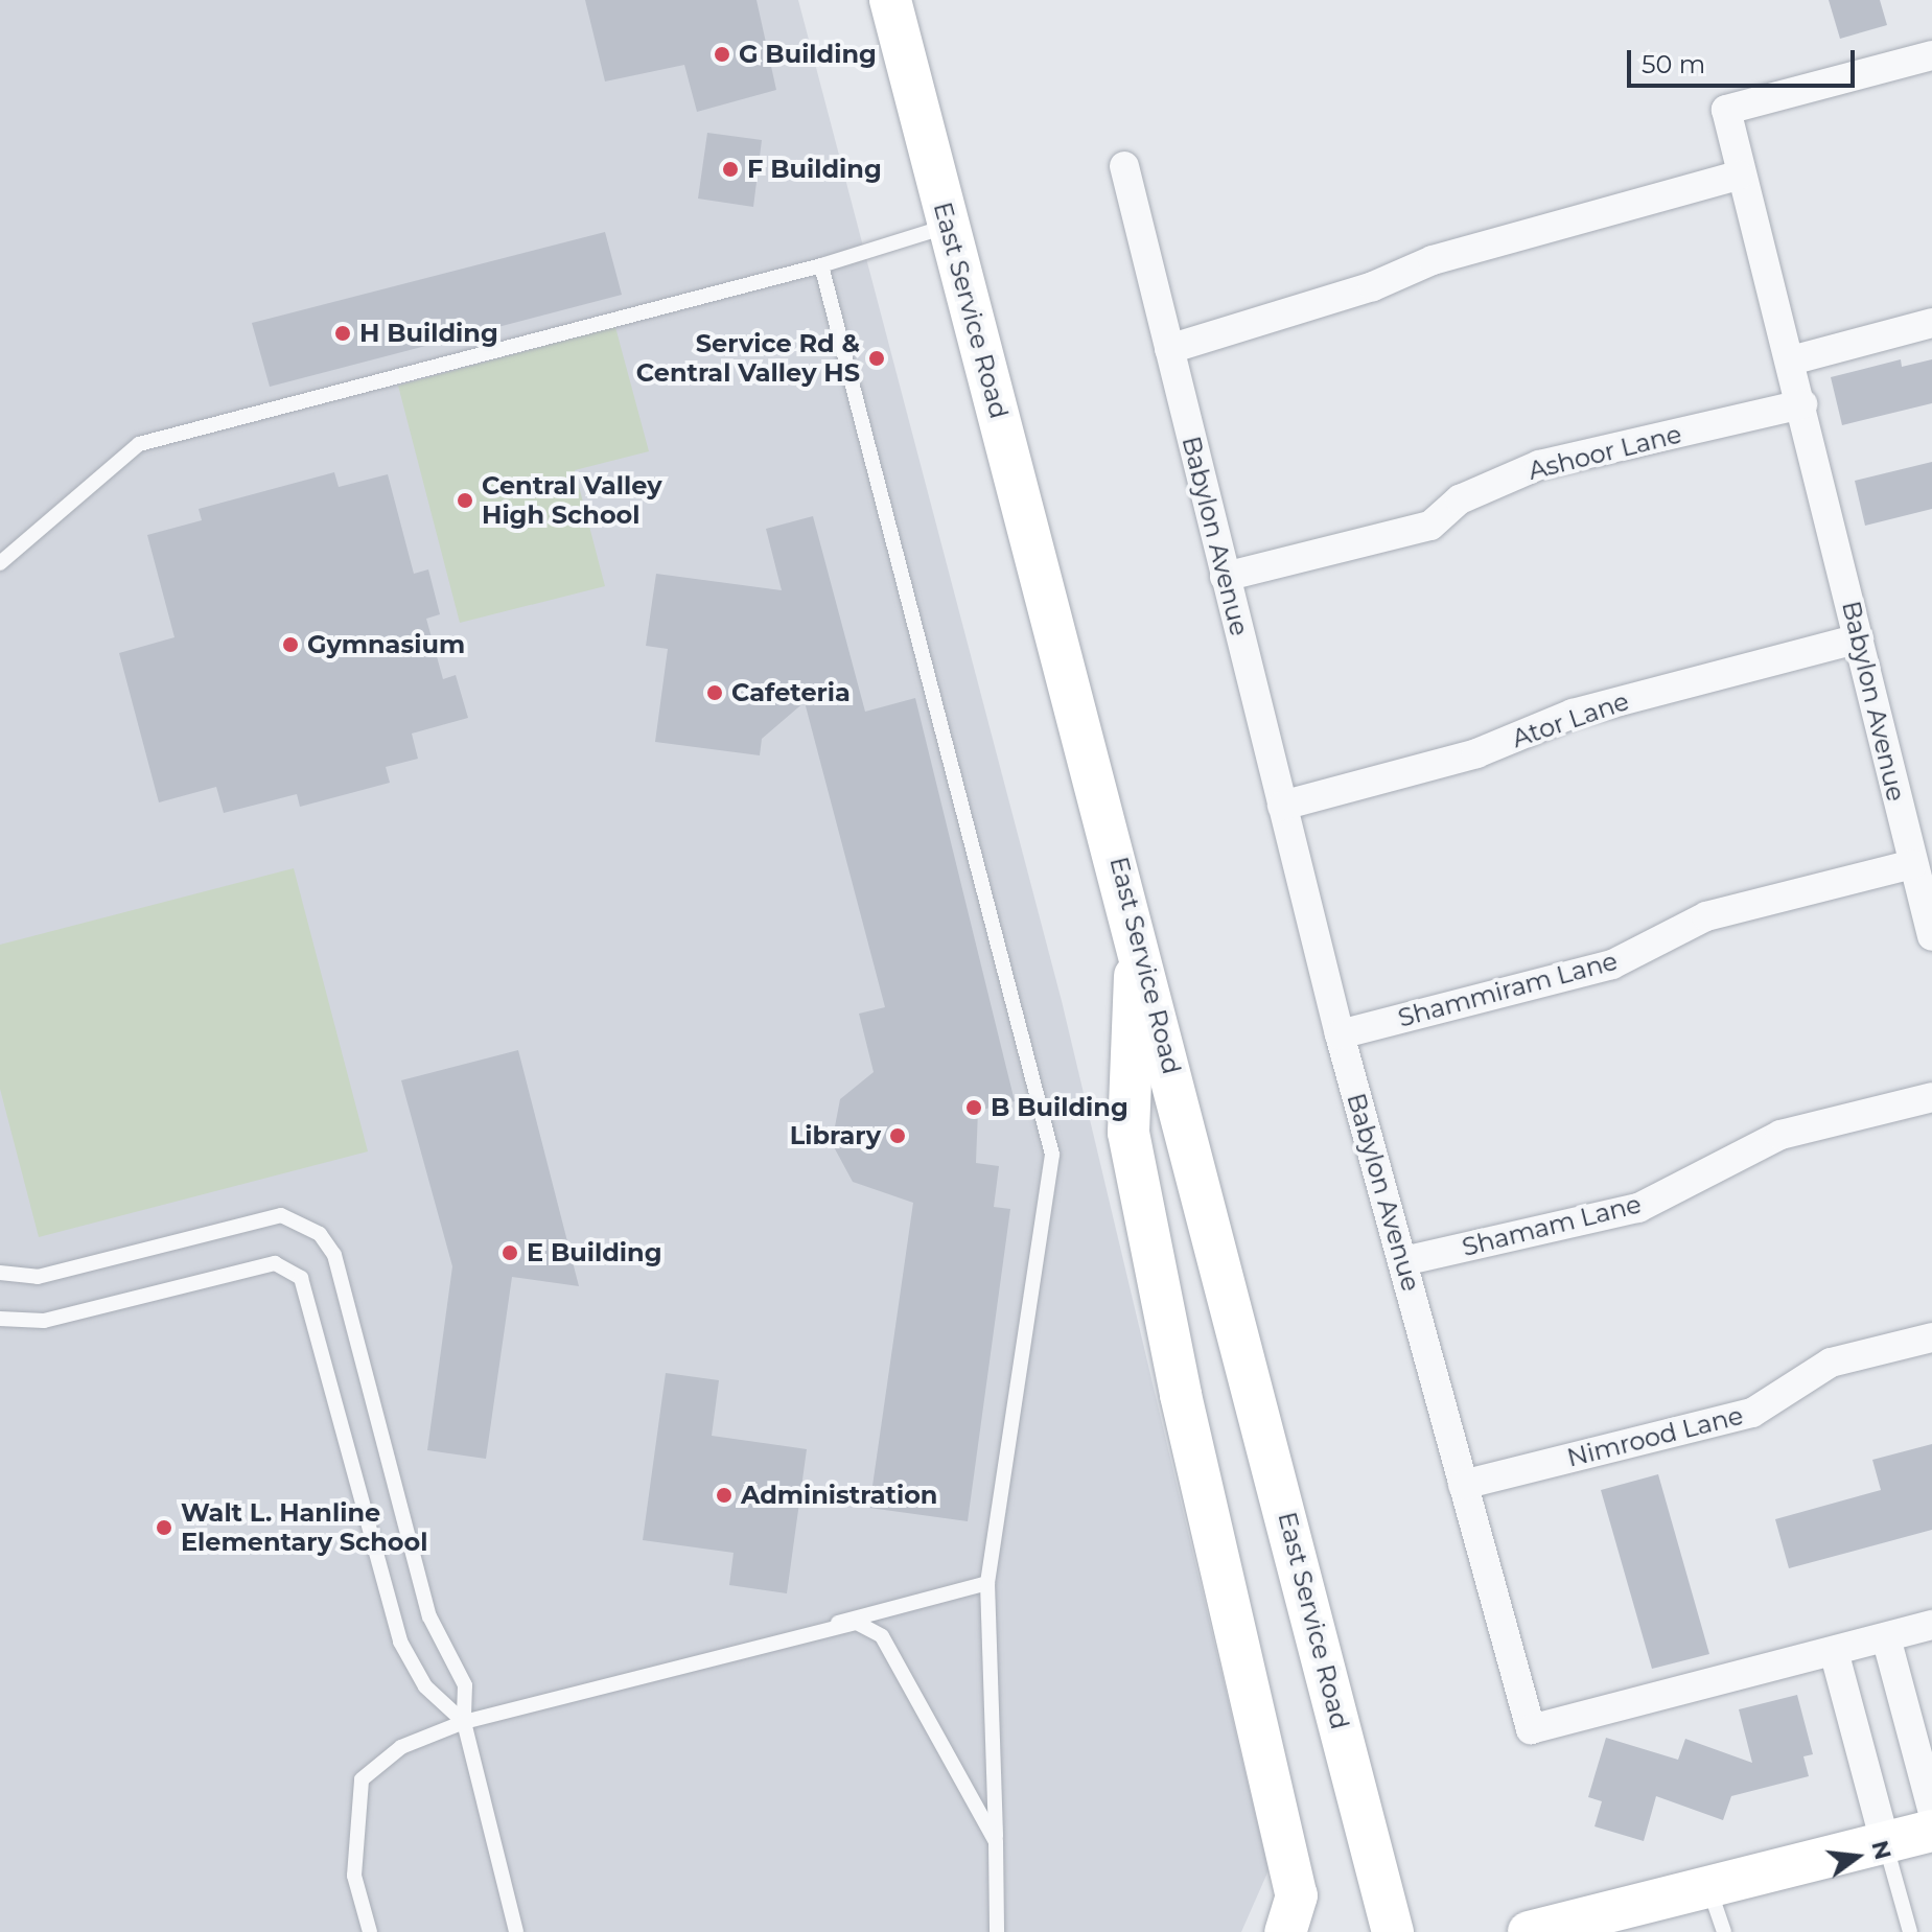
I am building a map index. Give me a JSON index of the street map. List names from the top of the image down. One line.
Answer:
{"streets":{"street":["East Service Road","Ashoor Lane","Babylon Avenue","Ator Lane","Shammiram Lane","Shamam Lane","Nimrood Lane"]},"crossings":[["Ashoor Lane","Babylon Avenue"],["Babylon Avenue","Ator Lane"],["Babylon Avenue","Shammiram Lane"],["Babylon Avenue","Shamam Lane"],["Babylon Avenue","Nimrood Lane"]],"places":["G Building","F Building","H Building","Service Rd & Central Valley HS","Central Valley High School","Gymnasium","Cafeteria","B Building","Library","E Building","Administration","Walt L. Hanline Elementary School"],"scale_bar":"50 m","north":"right"}
